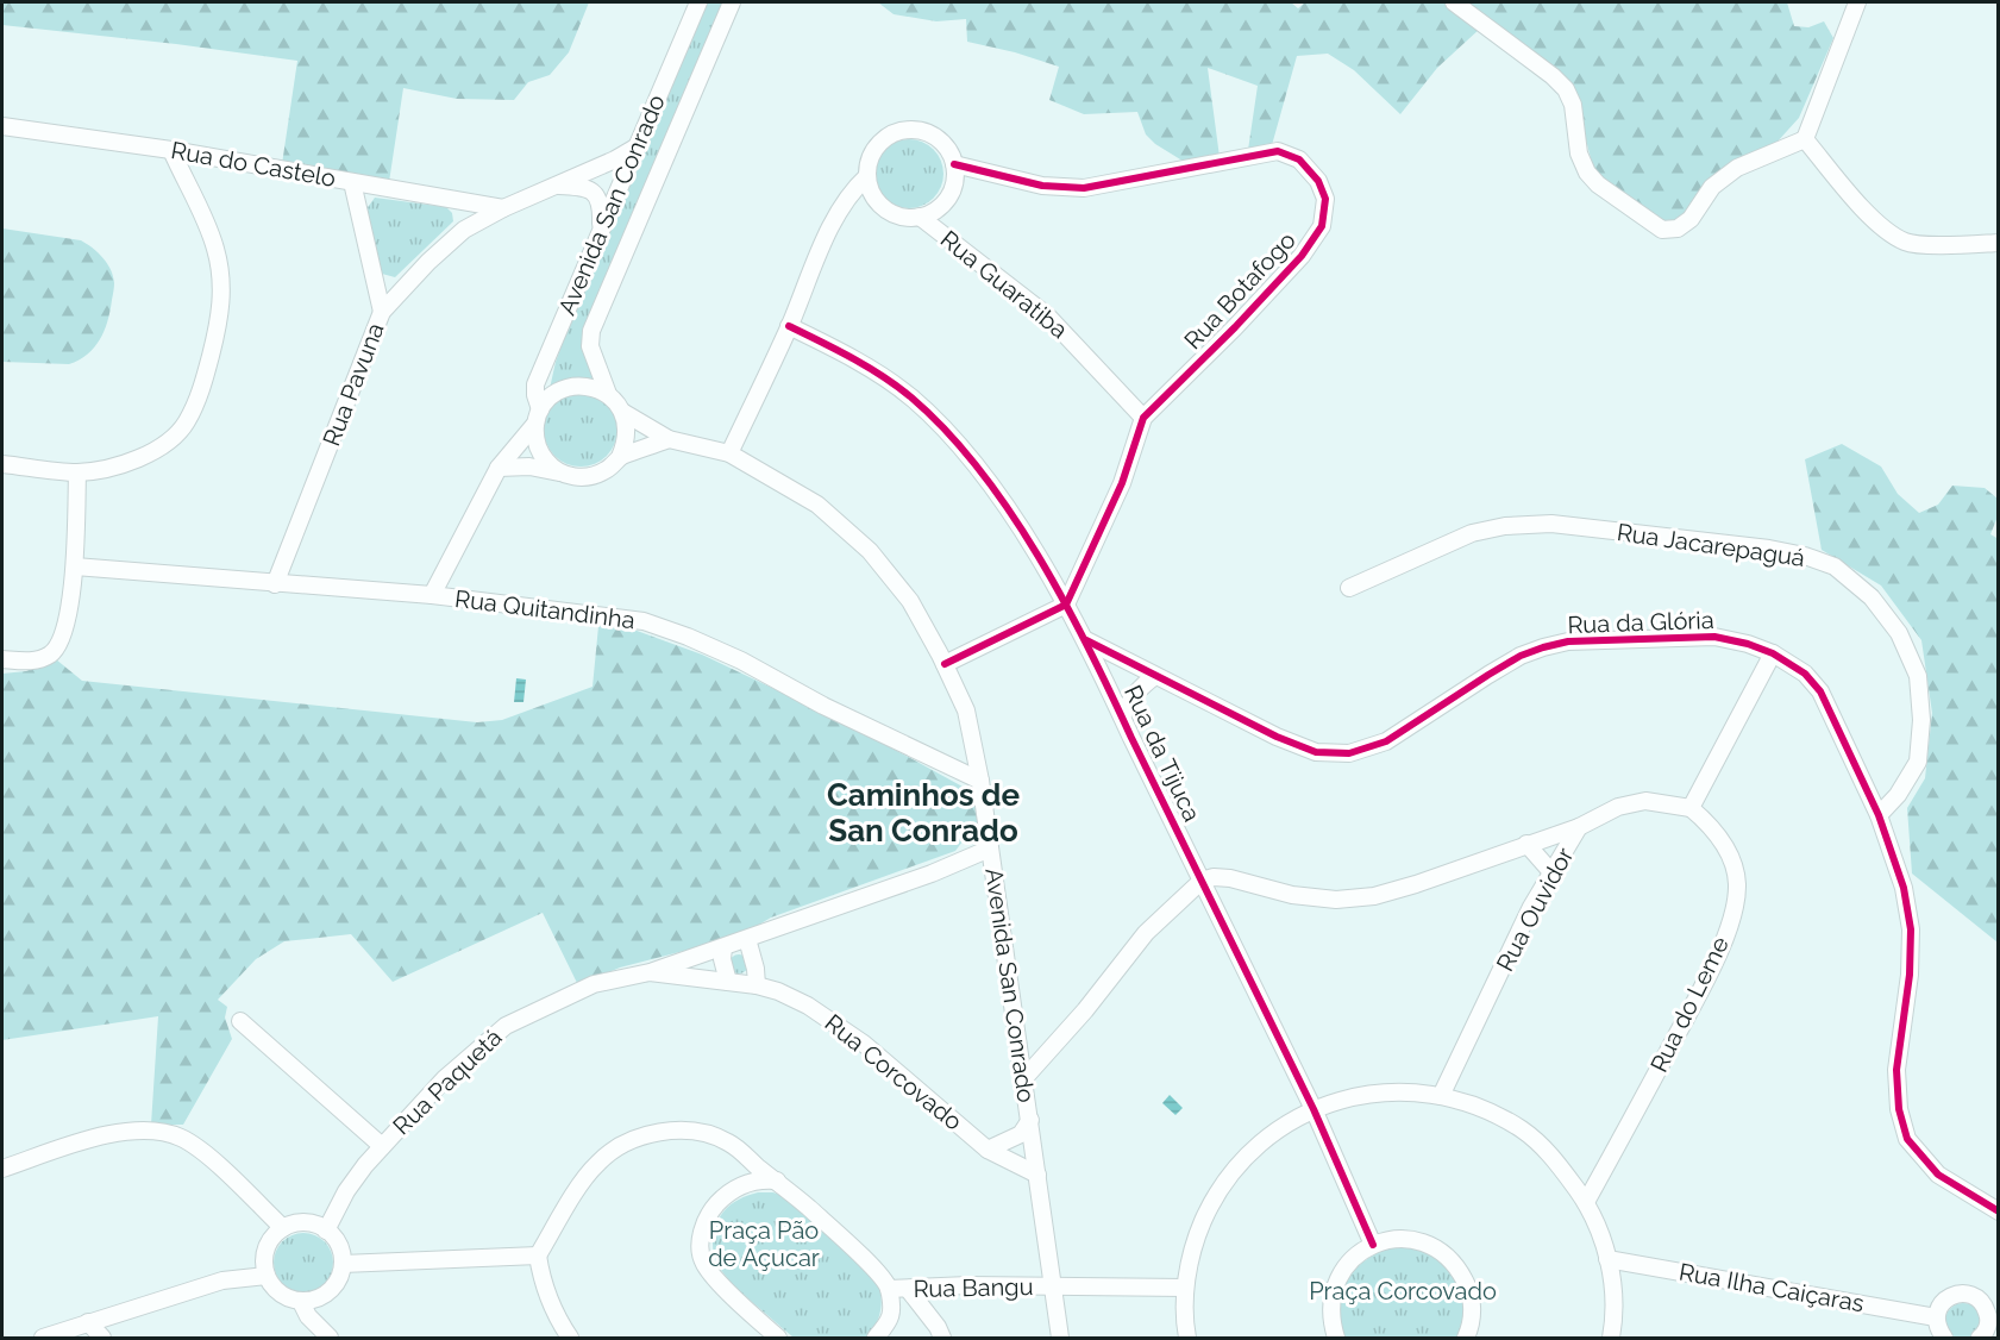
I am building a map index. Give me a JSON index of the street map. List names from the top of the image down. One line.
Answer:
{"streets":{"street":["Rua do Castelo","Avenida San Conrado","Rua Guaratiba","Rua Botafogo","Rua Pavuna","Rua Jacarepaguá","Rua Quitandinha","Rua da Glória","Rua da Tijuca","Rua Ouvidor","Rua do Leme","Rua Corcovado","Rua Paquetá","Rua Bangu","Rua Ilha Caiçaras"]},"crossings":[["Rua do Castelo","Rua Pavuna"],["Avenida San Conrado","Rua Pavuna"],["Avenida San Conrado","Rua Quitandinha"],["Avenida San Conrado","Rua Corcovado"],["Avenida San Conrado","Rua Paquetá"],["Avenida San Conrado","Rua Bangu"],["Rua Guaratiba","Rua Botafogo"],["Rua Botafogo","Rua da Tijuca"],["Rua Pavuna","Rua Quitandinha"],["Rua Jacarepaguá","Rua da Glória"],["Rua da Glória","Rua da Tijuca"],["Rua Ouvidor","Rua do Leme"],["Rua Corcovado","Rua Paquetá"]],"districts":["Caminhos de San Conrado"],"parks":["Praça Pão de Açucar","Praça Corcovado"]}
